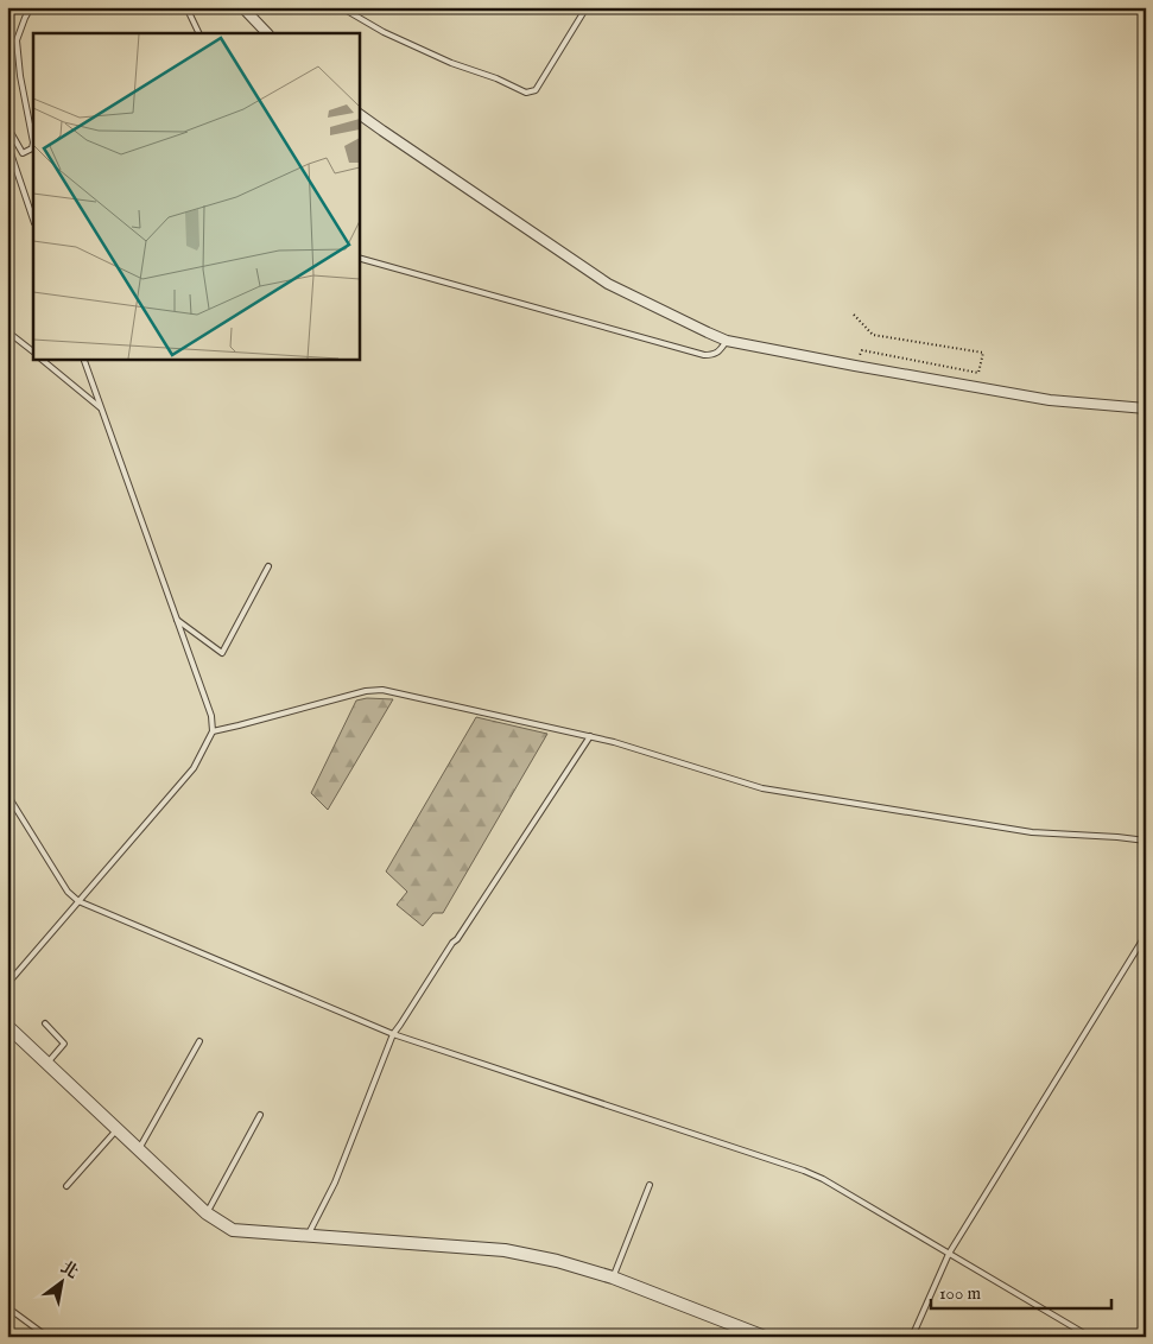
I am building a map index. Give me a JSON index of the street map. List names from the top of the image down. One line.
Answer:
{"scale_bar":"100 m","north":"top right"}
